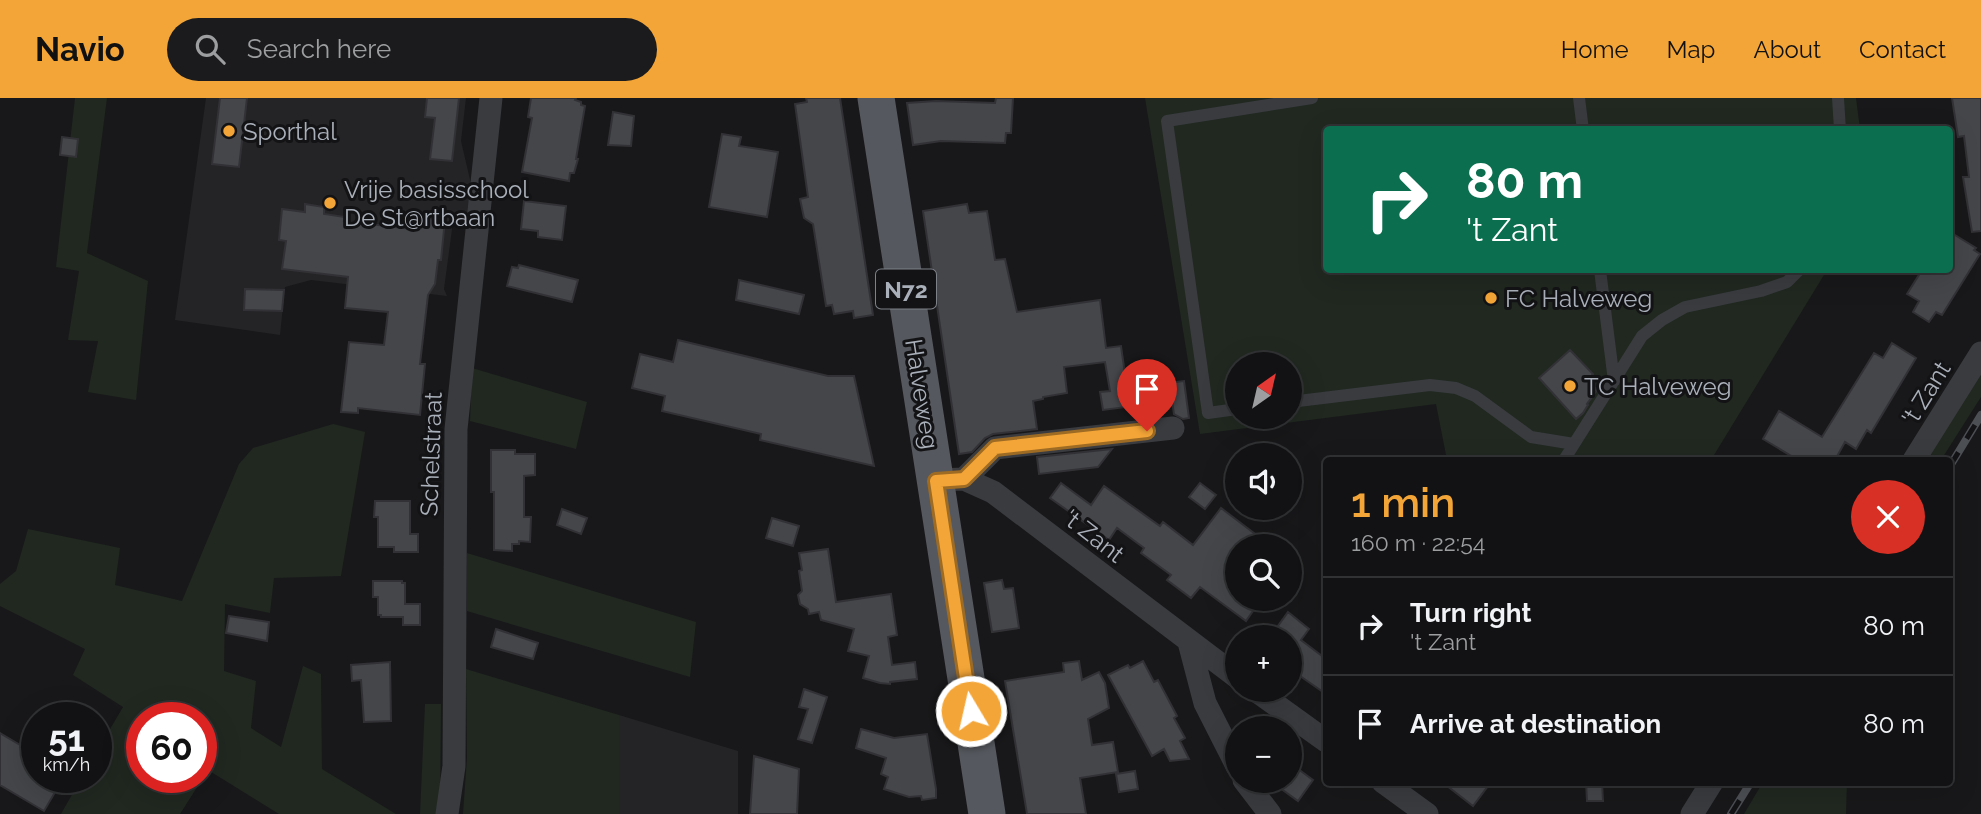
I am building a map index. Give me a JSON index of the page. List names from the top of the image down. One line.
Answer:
{"streets":{"main road":["N72","Halveweg"],"street":["'t Zant","Schelstraat"]},"crossings":[["'t Zant","Halveweg"]],"places":["Sporthal","Vrije basisschool De St@rtbaan","FC Halveweg","TC Halveweg"],"north":"top right","page":{"header":"Navio","search":"Search here","nav":["Home","Map","About","Contact"],"turn":["80 m","'t Zant"],"map_buttons":["+","−"],"heading":["1 min","160 m · 22:54"],"list":[{"name":"Turn right","note":"'t Zant","value":"80 m"},{"name":"Arrive at destination","value":"80 m"}],"speed":"51 km/h","limit":"60"}}
